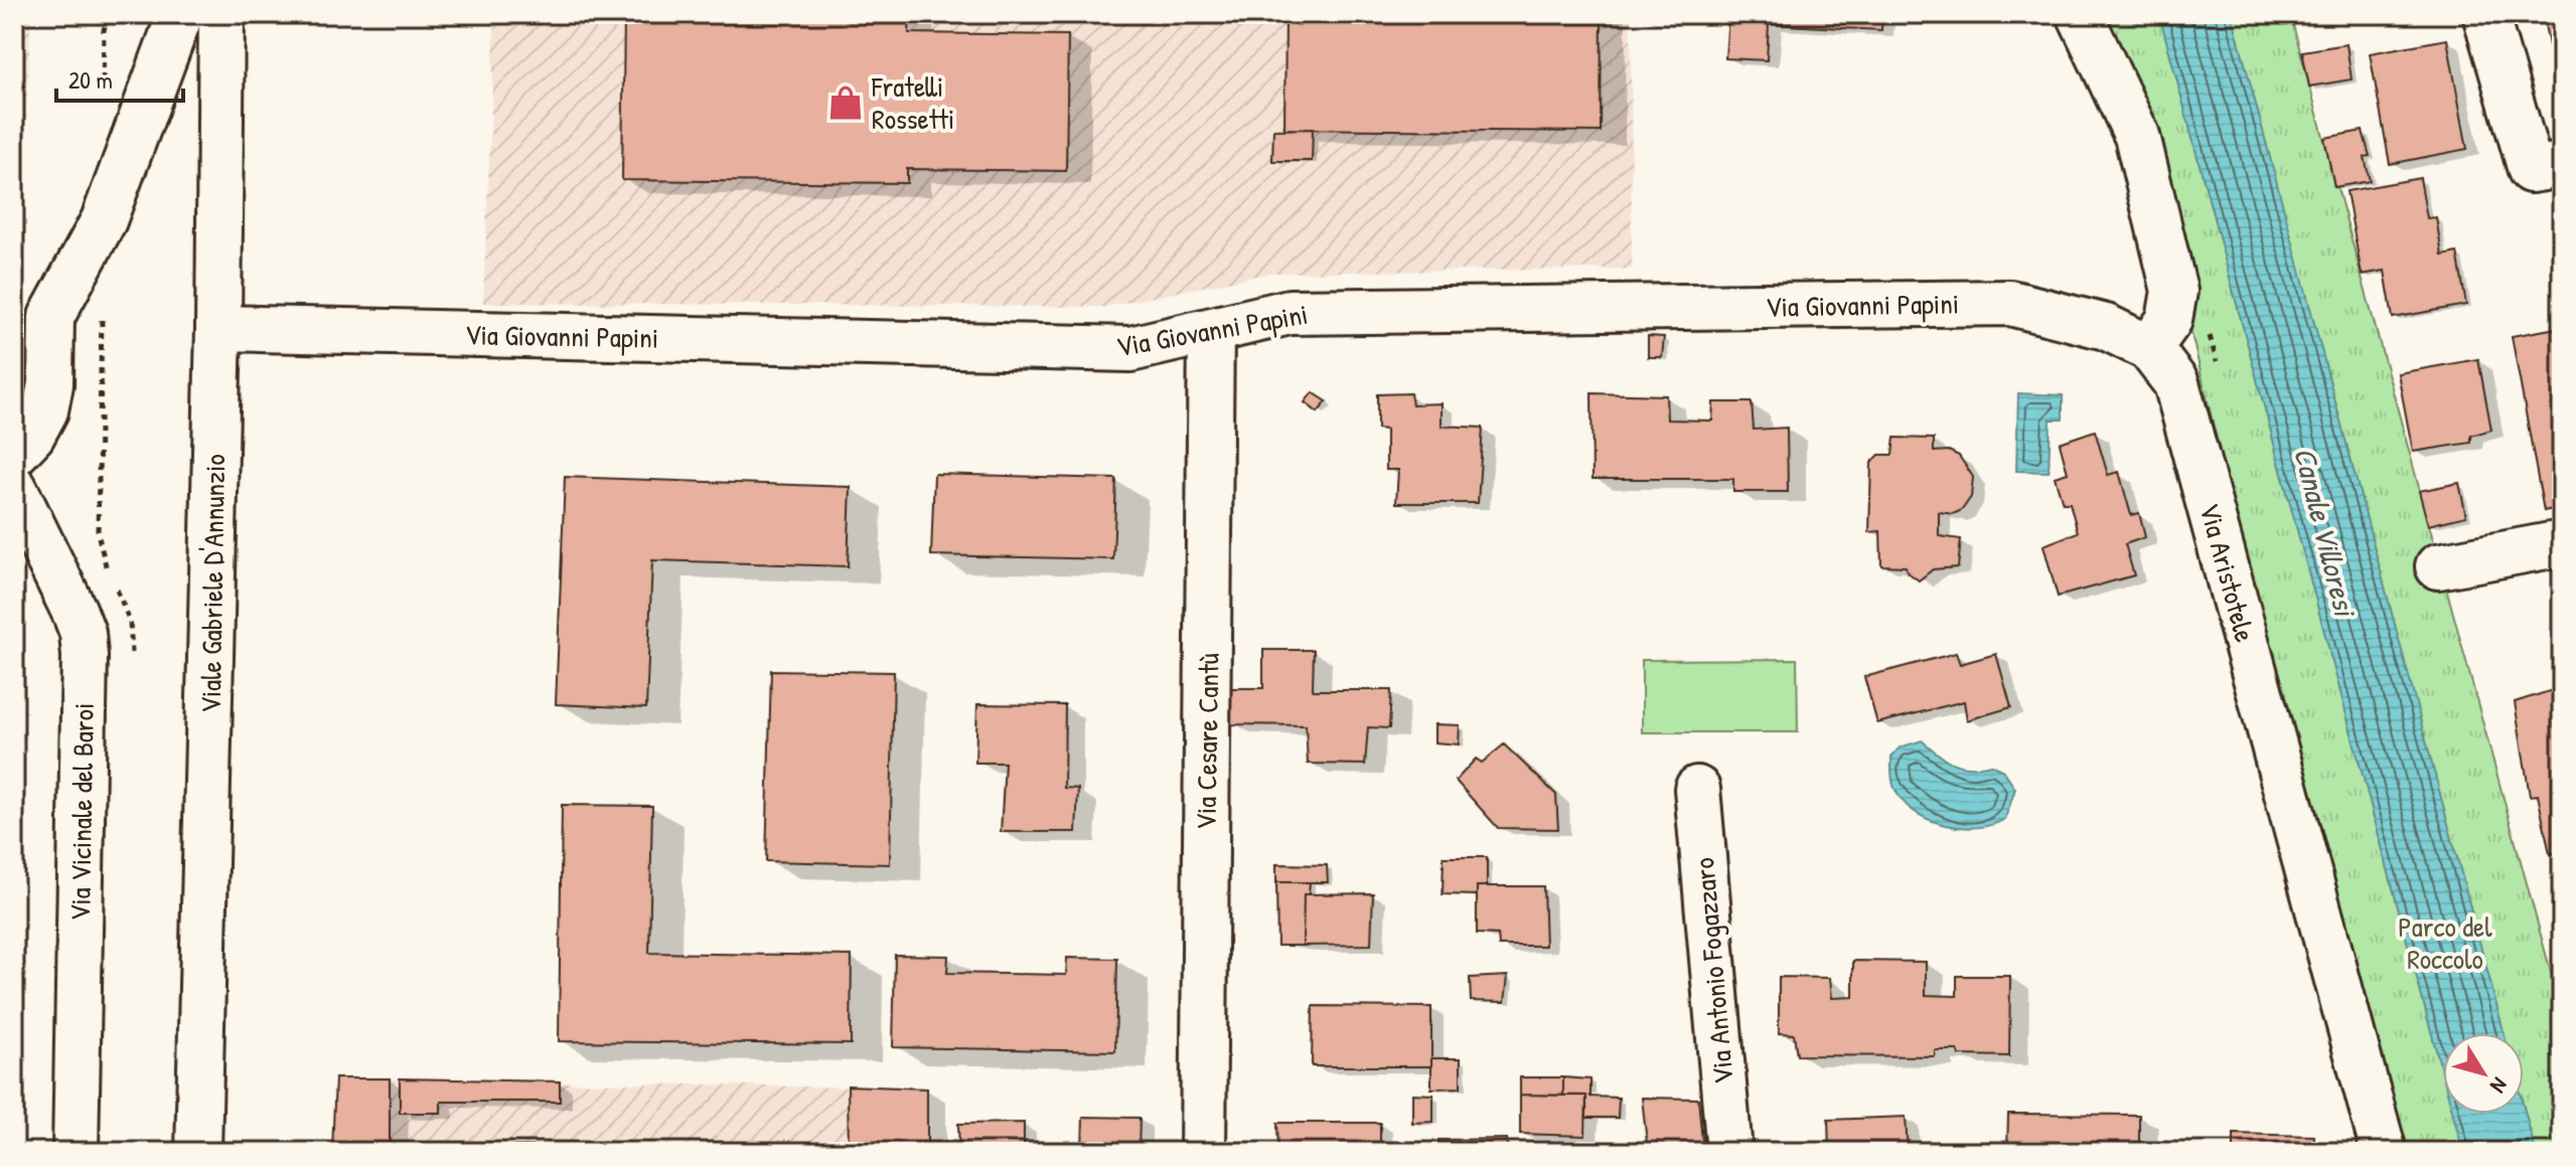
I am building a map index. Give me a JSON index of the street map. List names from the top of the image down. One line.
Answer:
{"streets":{"street":["Via Giovanni Papini","Via Aristotele","Viale Gabriele D'Annunzio","Via Cesare Cantù","Via Vicinale del Baroi","Via Antonio Fogazzaro"]},"crossings":[["Via Giovanni Papini","Via Aristotele"],["Via Giovanni Papini","Viale Gabriele D'Annunzio"],["Via Giovanni Papini","Via Cesare Cantù"]],"water":["Canale Villoresi"],"parks":["Parco del Roccolo"],"places":{"shop":["Fratelli Rossetti"]},"scale_bar":"20 m","north":"bottom right"}
